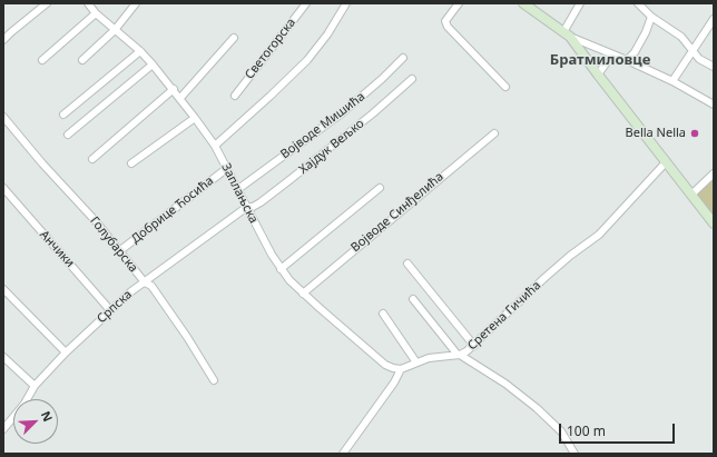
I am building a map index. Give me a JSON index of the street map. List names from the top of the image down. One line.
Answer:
{"streets":{"street":["Светогорска","Војводе Мишића","Хајдук Вељко","Заплањска","Добрице Ћосића","Војводе Синђелића","Голубарска","Анчики","Српска","Сретена Гичића"]},"crossings":[["Војводе Мишића","Заплањска"],["Хајдук Вељко","Заплањска"],["Хајдук Вељко","Српска"],["Заплањска","Добрице Ћосића"],["Заплањска","Војводе Синђелића"],["Заплањска","Српска"],["Заплањска","Сретена Гичића"],["Добрице Ћосића","Голубарска"],["Голубарска","Српска"],["Анчики","Српска"]],"districts":["Братмиловце"],"places":["Bella Nella"],"scale_bar":"100 m","north":"top right"}
